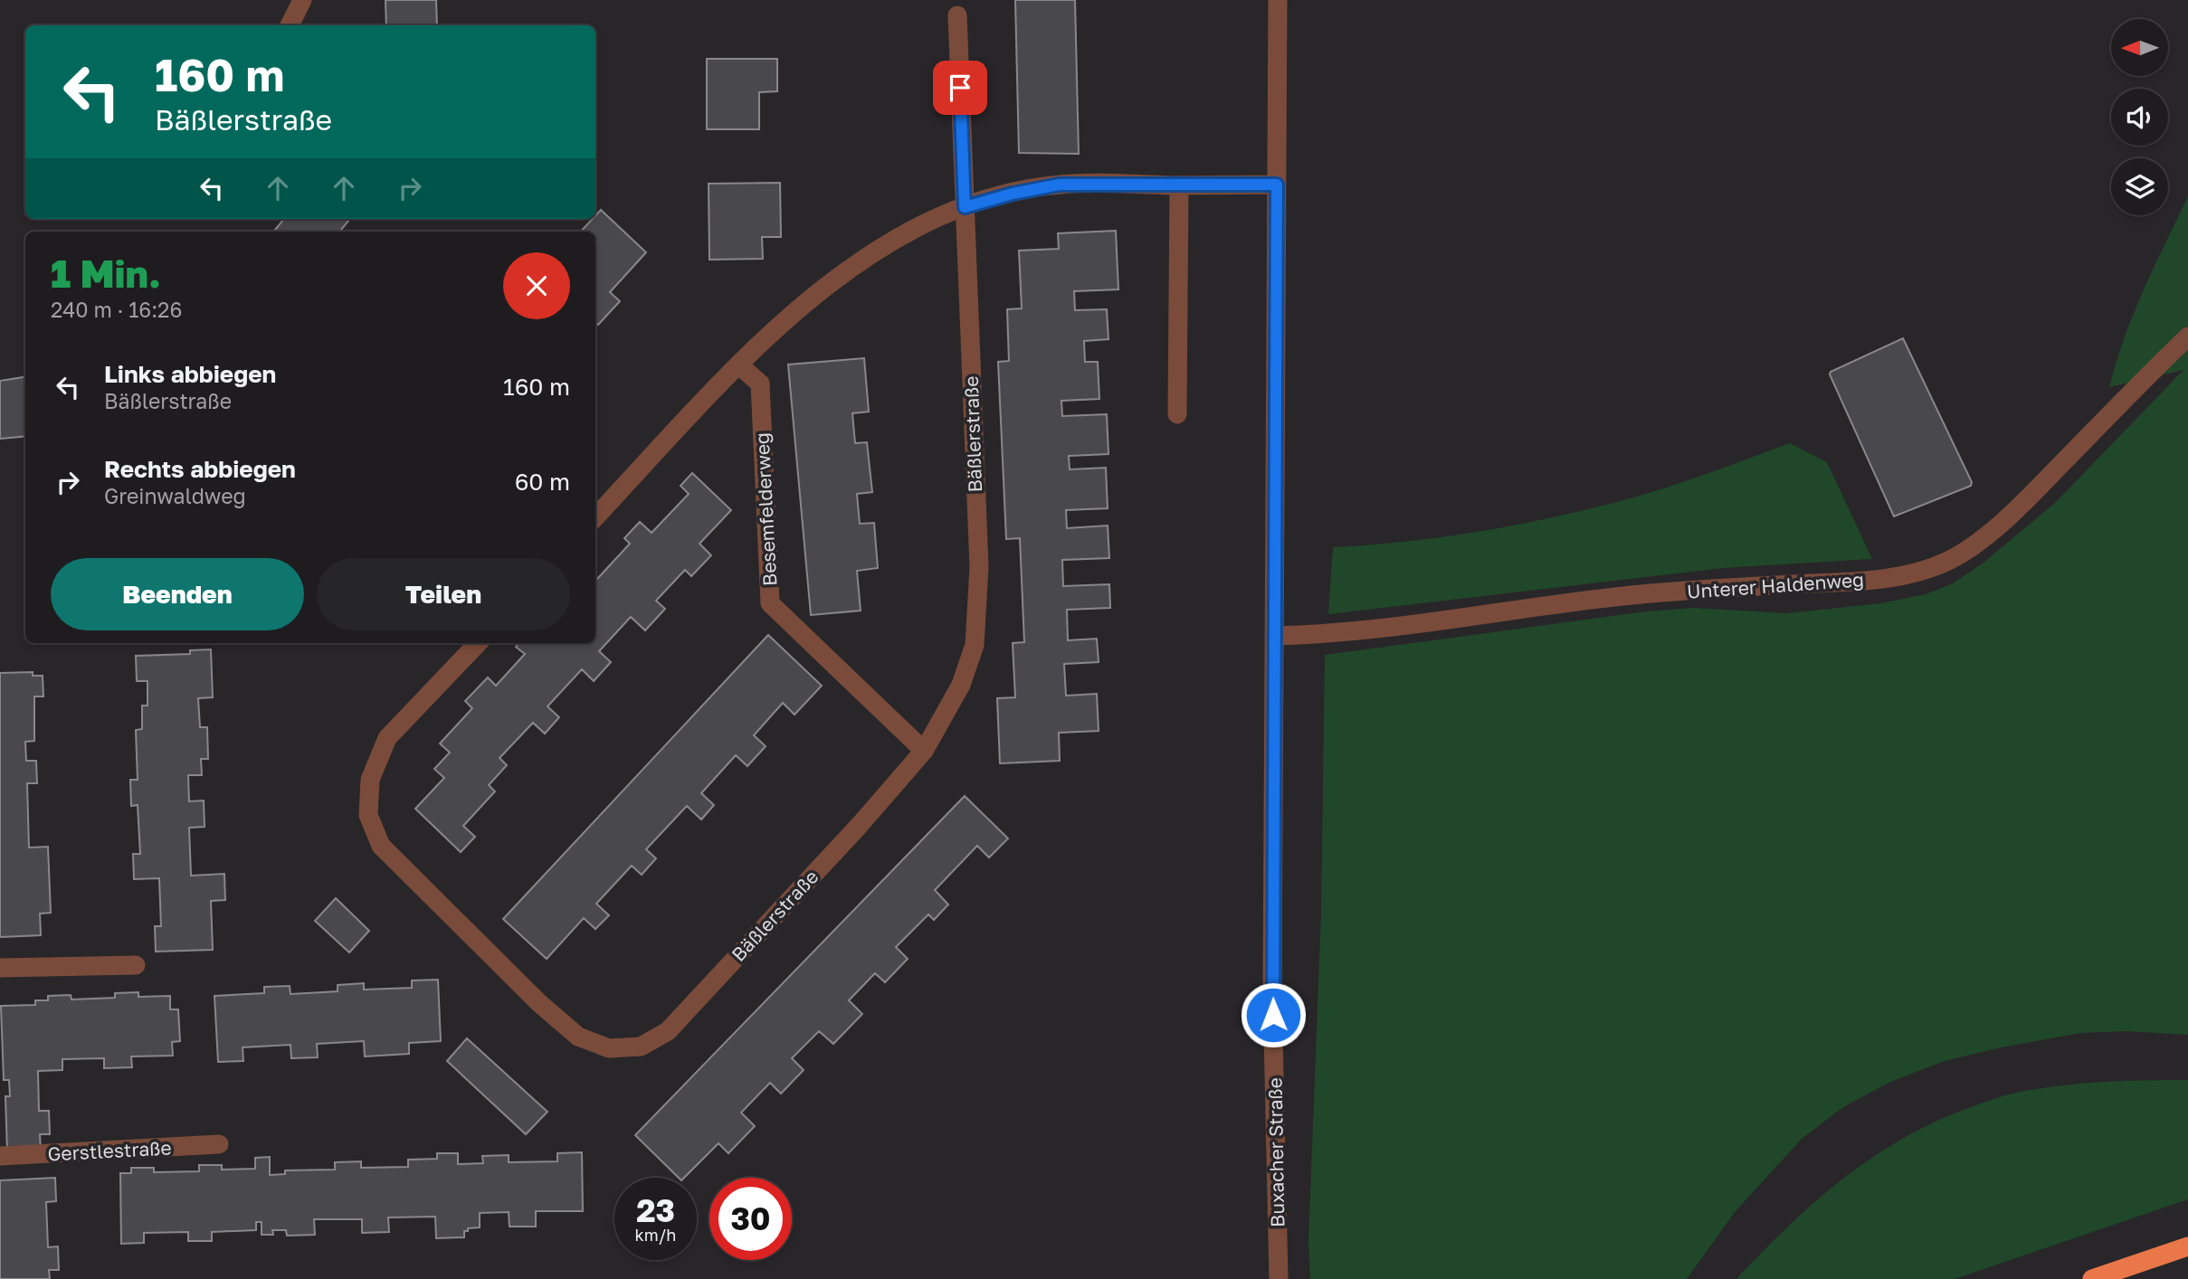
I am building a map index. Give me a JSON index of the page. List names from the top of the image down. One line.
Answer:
{"streets":{"street":["Bäßlerstraße","Besemfelderweg","Unterer Haldenweg","Gerstlestraße","Buxacher Straße"]},"crossings":[["Bäßlerstraße","Besemfelderweg"],["Unterer Haldenweg","Buxacher Straße"]],"north":"left","page":{"turn":["160 m","Bäßlerstraße"],"heading":["1 Min.","240 m · 16:26"],"list":[{"name":"Links abbiegen","note":"Bäßlerstraße","value":"160 m"},{"name":"Rechts abbiegen","note":"Greinwaldweg","value":"60 m"}],"buttons":["Beenden","Teilen"],"speed":"23 km/h","limit":"30"}}
